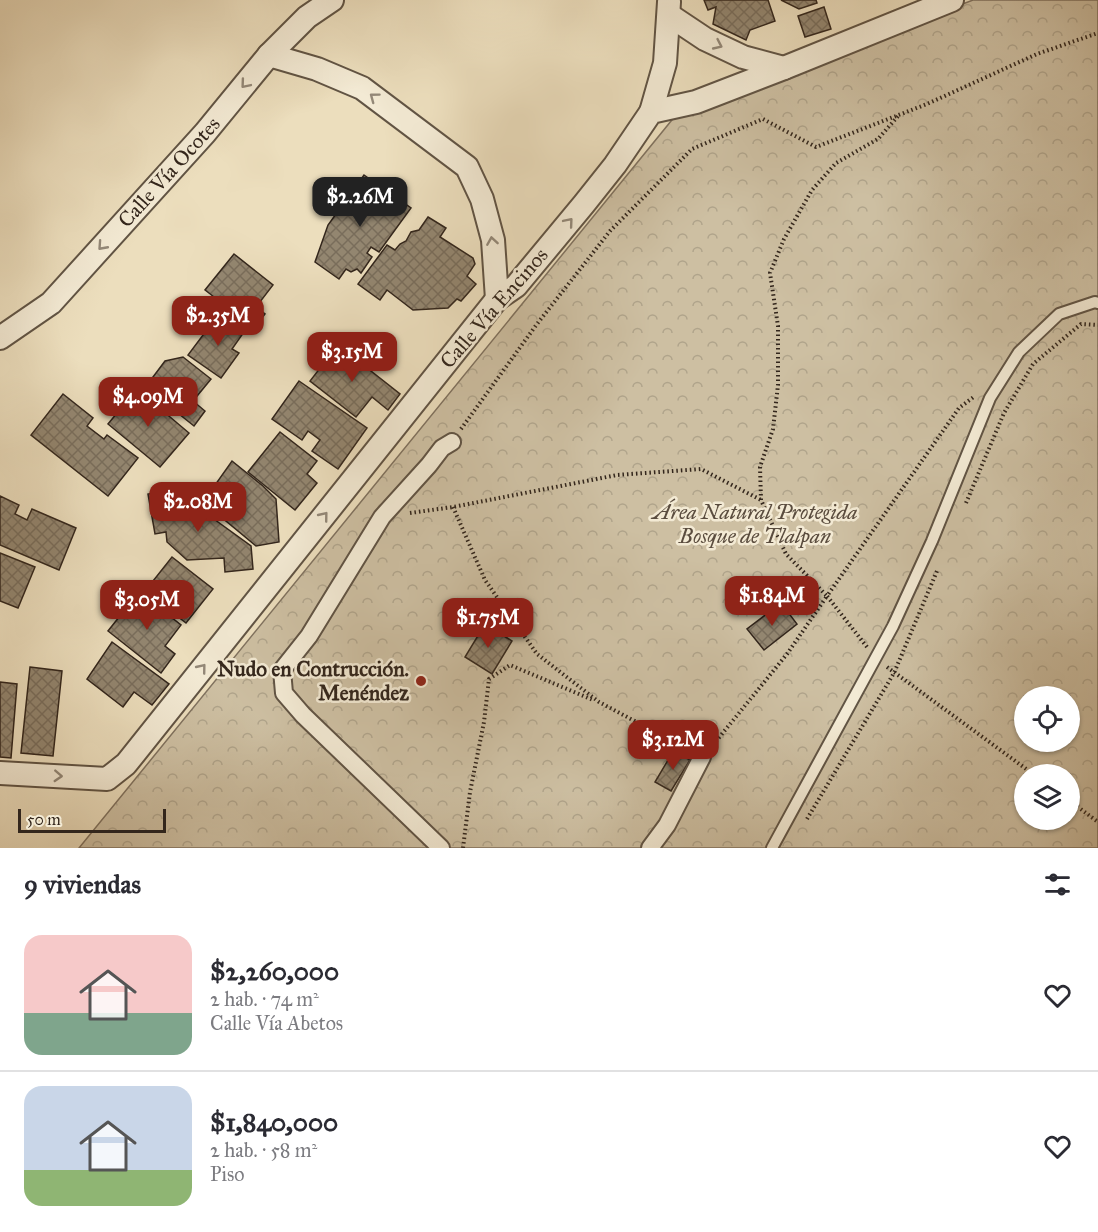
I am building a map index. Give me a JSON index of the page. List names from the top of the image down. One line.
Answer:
{"streets":{"street":["Calle Vía Ocotes","Calle Vía Encinos"]},"one_way":["Calle Vía Ocotes","Calle Vía Encinos"],"parks":["Área Natural Protegida Bosque de Tlalpan"],"places":["Nudo en Contrucción. Menéndez"],"scale_bar":"50 m","page":{"price":["$2.26M","$2.35M","$3.15M","$4.09M","$2.08M","$1.84M","$3.05M","$1.75M","$3.12M"],"scale":"50 m","heading":"9 viviendas","list":[{"name":"$2,260,000","note":"2 hab. · 74 m² · Calle Vía Abetos"},{"name":"$1,840,000","note":"2 hab. · 58 m² · Piso"}]}}
